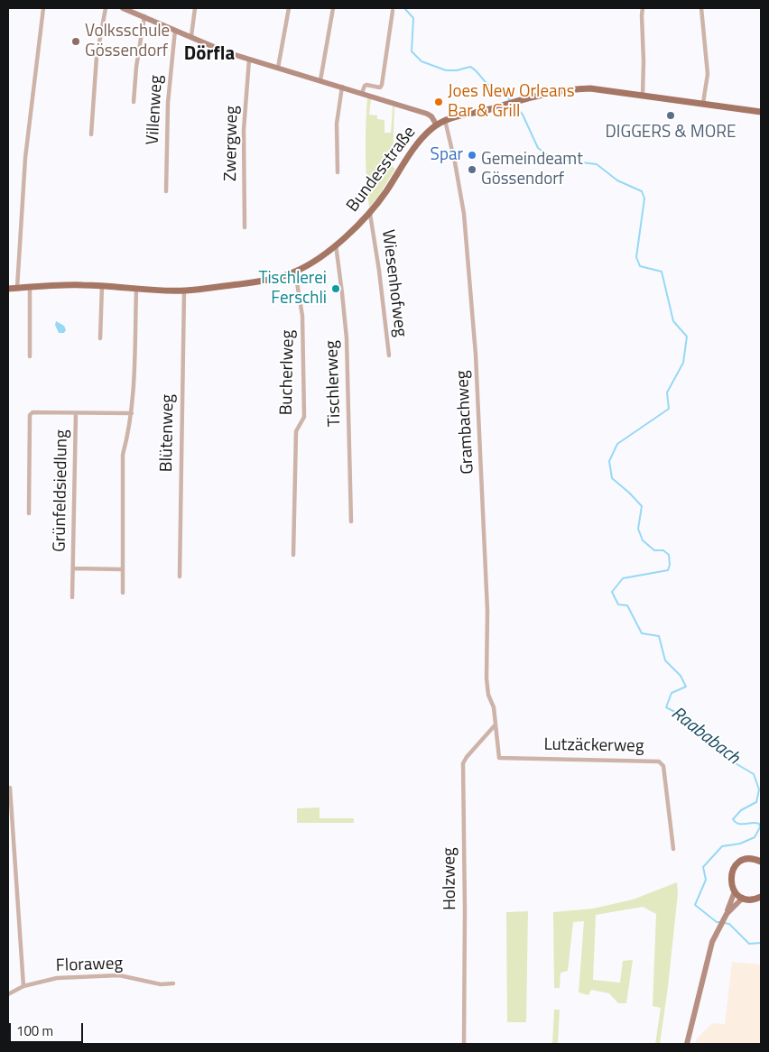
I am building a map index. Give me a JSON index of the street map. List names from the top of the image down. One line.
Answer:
{"streets":{"main road":["Bundesstraße"],"street":["Villenweg","Zwergweg","Wiesenhofweg","Bucherlweg","Tischlerweg","Grambachweg","Blütenweg","Grünfeldsiedlung","Lutzäckerweg","Holzweg","Floraweg"]},"crossings":[["Bundesstraße","Wiesenhofweg"],["Bundesstraße","Bucherlweg"],["Bundesstraße","Tischlerweg"],["Bundesstraße","Grambachweg"],["Bundesstraße","Blütenweg"],["Grambachweg","Lutzäckerweg"],["Grambachweg","Holzweg"],["Lutzäckerweg","Holzweg"]],"districts":["Dörfla"],"water":["Raababach"],"places":["Volksschule Gössendorf","Joes New Orleans Bar & Grill","DIGGERS & MORE","Spar","Gemeindeamt Gössendorf","Tischlerei Ferschli"],"scale_bar":"100 m"}
